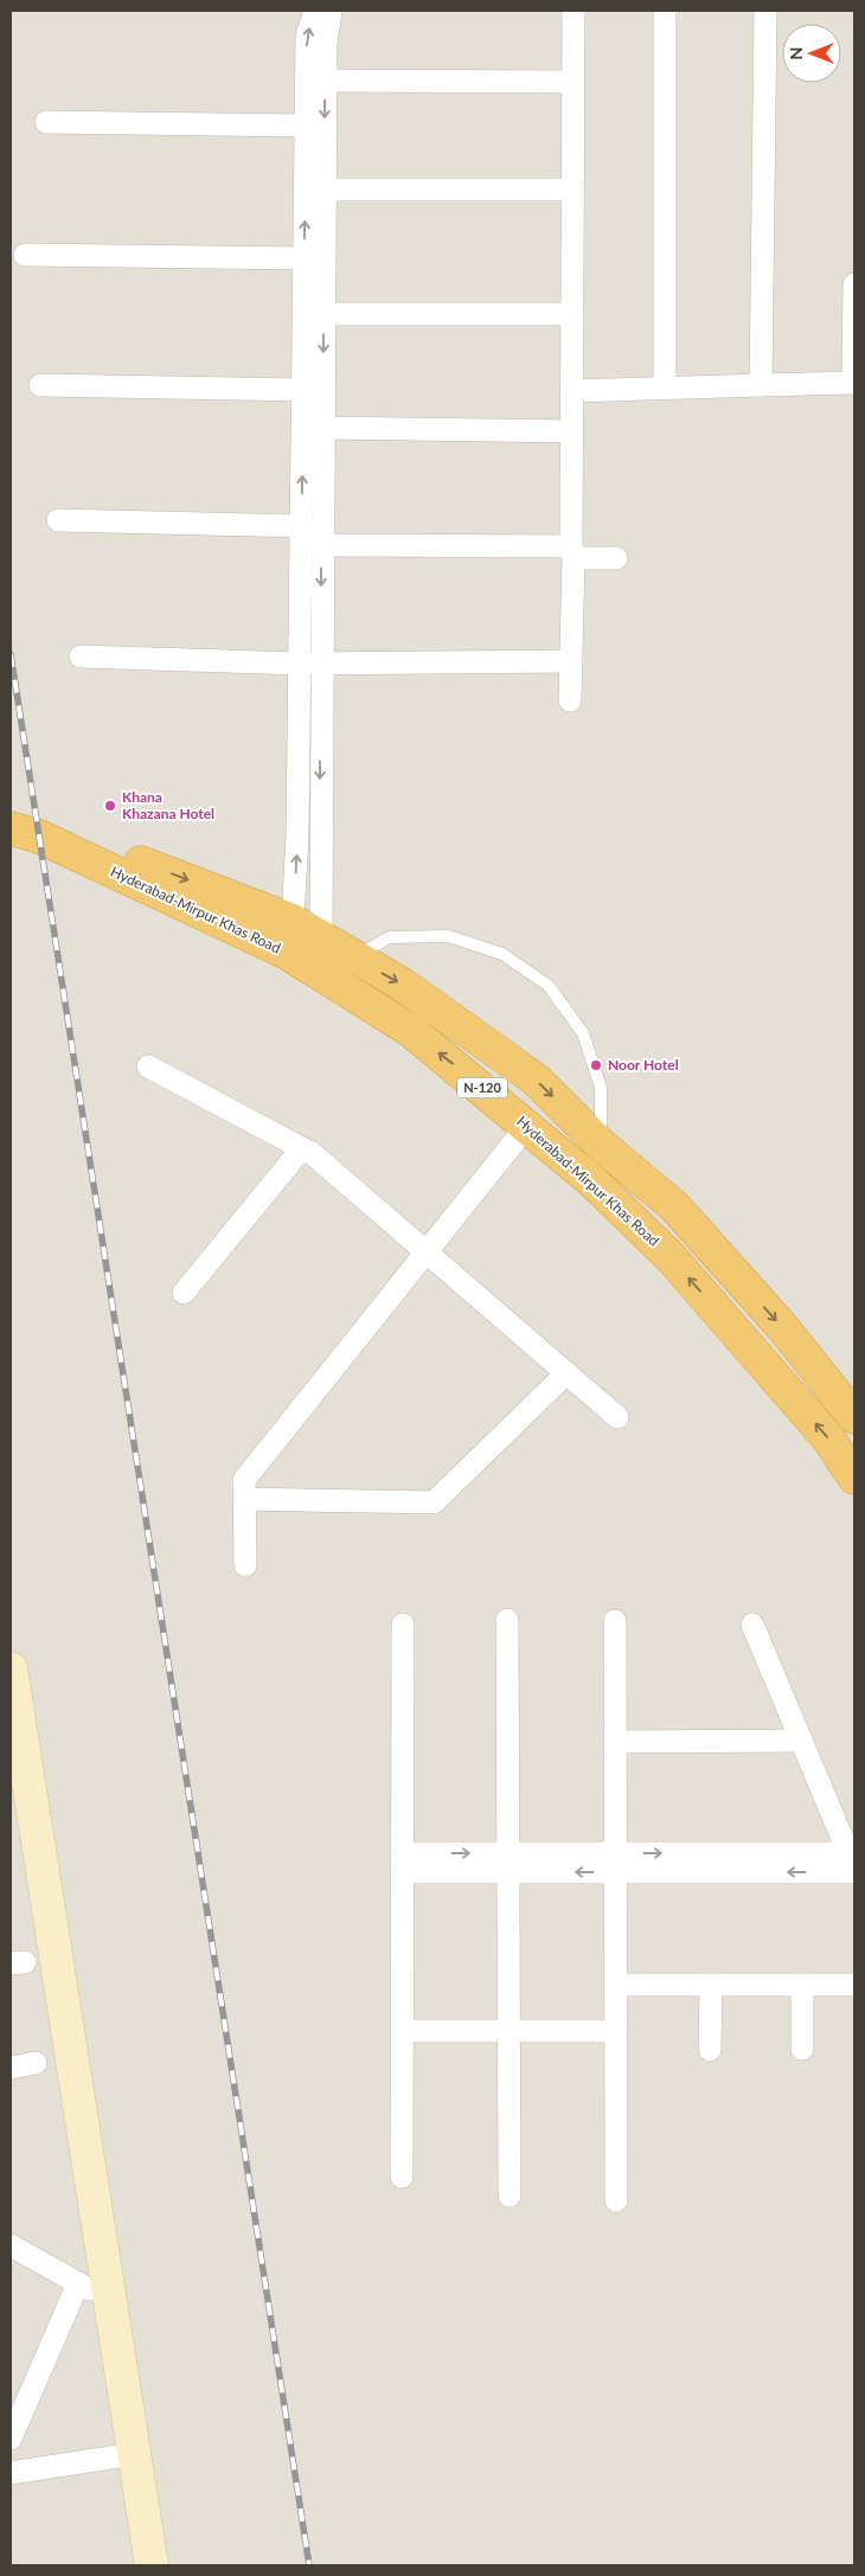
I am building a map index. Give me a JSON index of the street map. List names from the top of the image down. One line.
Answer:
{"streets":{"highway":["Hyderabad-Mirpur Khas Road","N-120"]},"places":["Khana Khazana Hotel","Noor Hotel"],"north":"left"}
